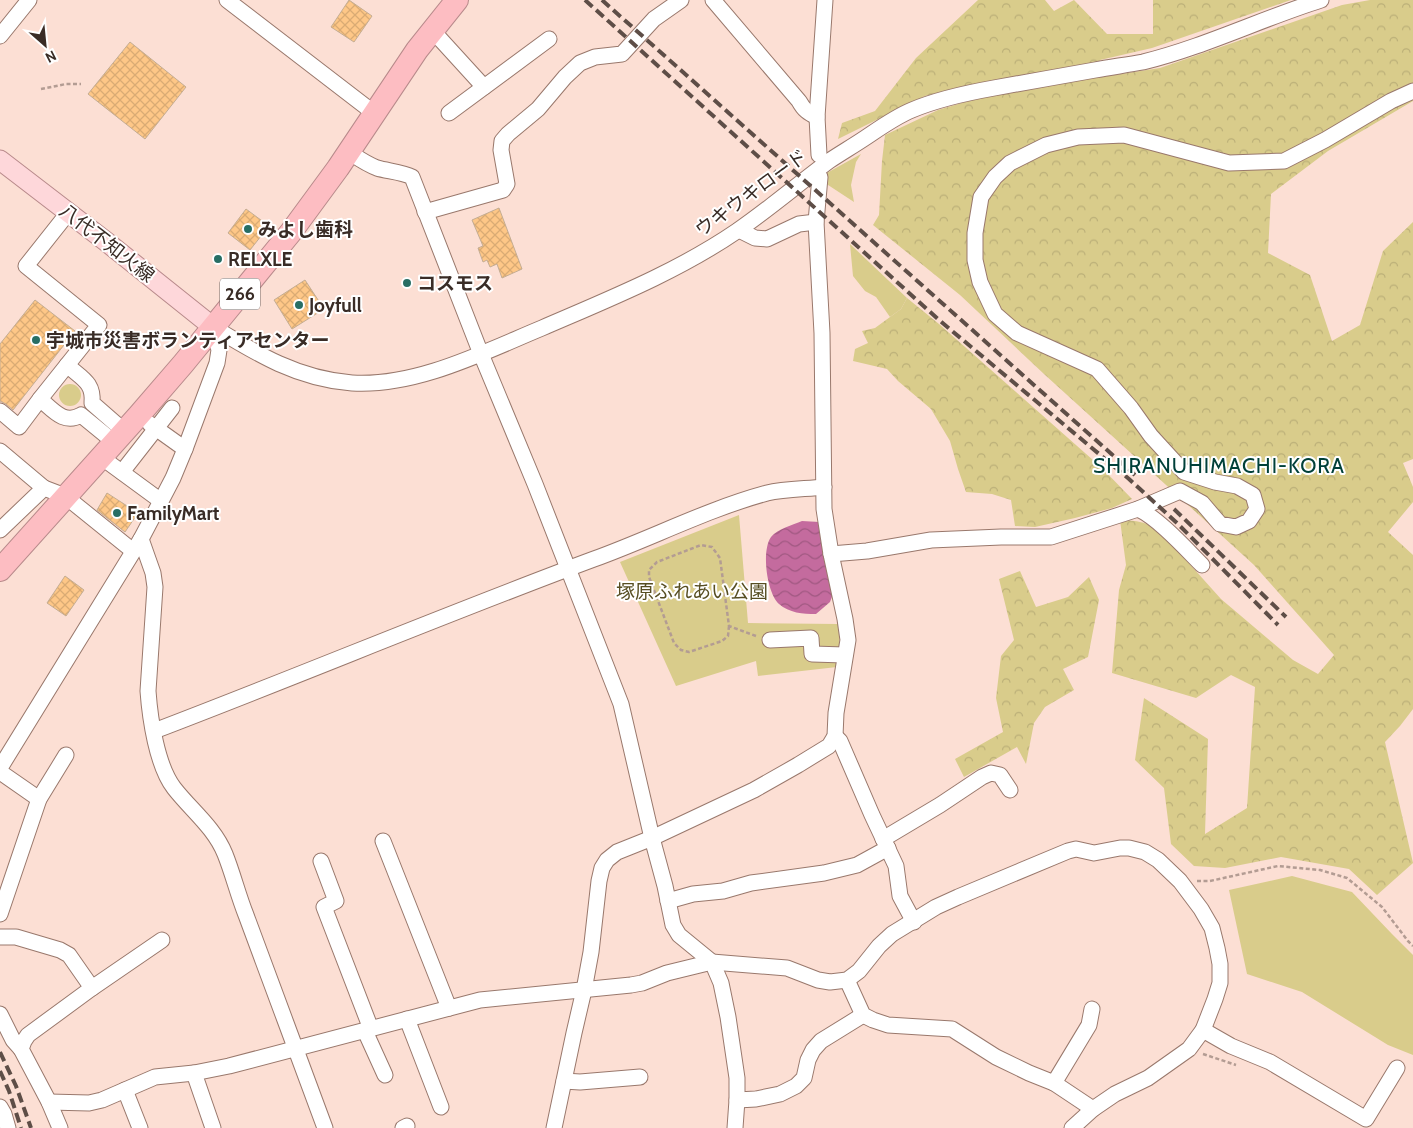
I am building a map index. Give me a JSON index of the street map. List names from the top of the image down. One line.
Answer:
{"streets":{"highway":["266"],"main road":["八代不知火線"],"street":["ウキウキロード"]},"crossings":[["ウキウキロード","八代不知火線"],["ウキウキロード","266"],["八代不知火線","266"]],"districts":["SHIRANUHIMACHI-KORA"],"parks":["塚原ふれあい公園"],"places":["みよし歯科","RELXLE","コスモス","Joyfull","宇城市災害ボランティアセンター","FamilyMart"],"north":"bottom right"}
